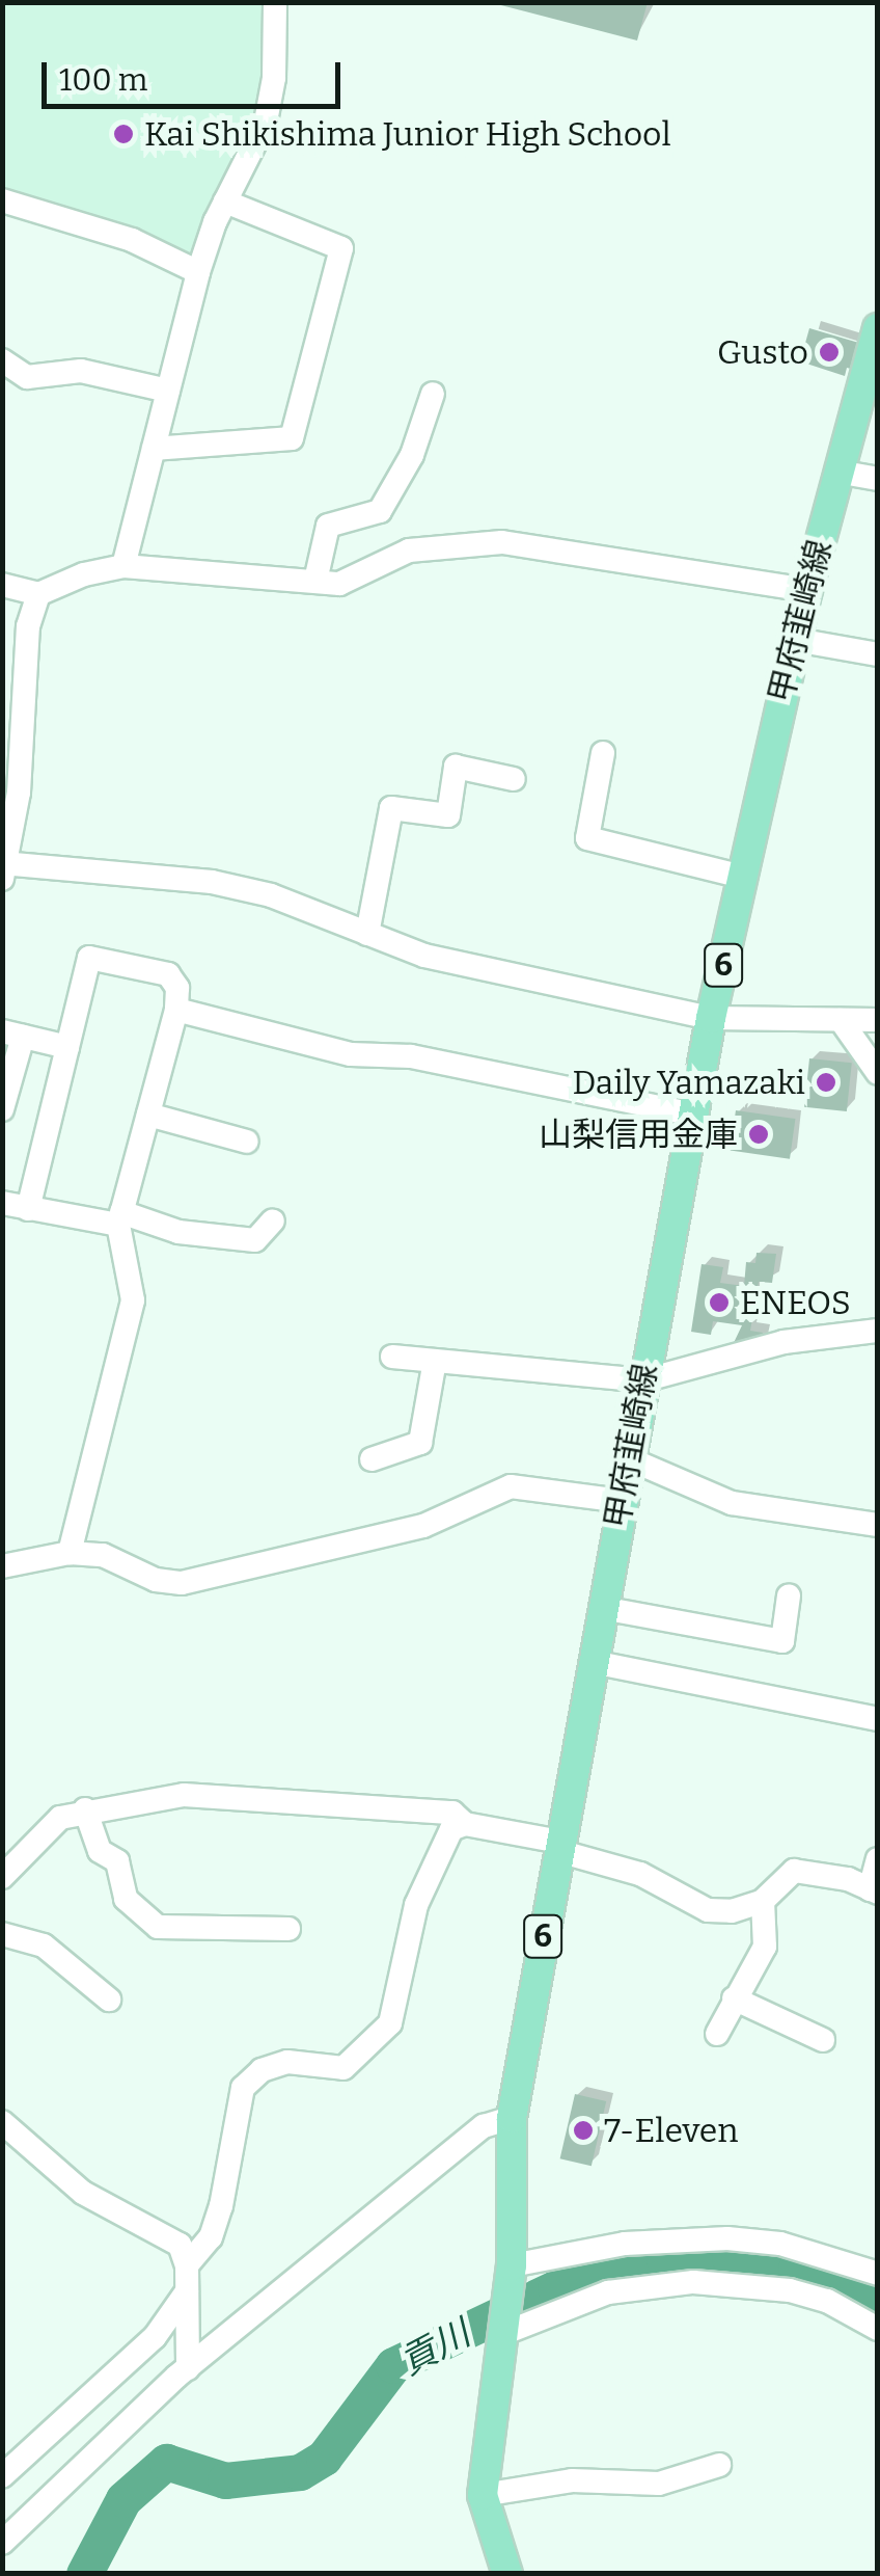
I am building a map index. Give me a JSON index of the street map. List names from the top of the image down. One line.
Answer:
{"streets":{"main road":["甲府韮崎線","6"]},"water":["貢川"],"places":["Kai Shikishima Junior High School","Gusto","Daily Yamazaki","山梨信用金庫","ENEOS","7-Eleven"],"scale_bar":"100 m"}
